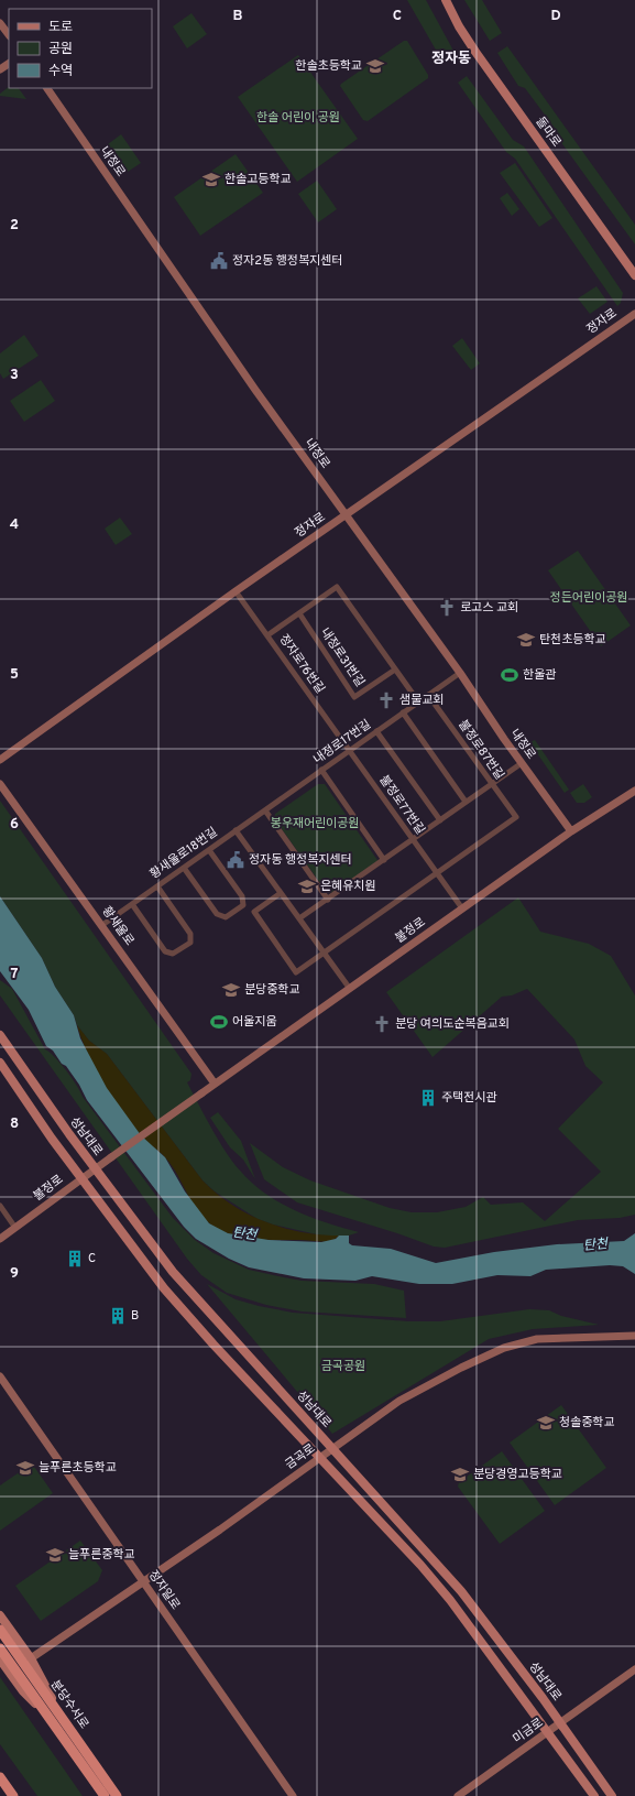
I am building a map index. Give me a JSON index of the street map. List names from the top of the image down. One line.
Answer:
{"streets":{"highway":["분당수서로"],"main road":["돌마로","성남대로"],"street":["내정로","정자로","내정로31번길","정자로76번길","내정로17번길","불정로87번길","불정로77번길","황새울로18번길","황새울로","불정로","금곡로","정자일로","미금로"]},"crossings":[["내정로","정자로"],["내정로","내정로17번길"],["내정로","불정로"],["정자로","정자로76번길"],["정자로76번길","내정로17번길"],["정자로76번길","불정로77번길"],["내정로17번길","불정로87번길"],["내정로17번길","불정로77번길"],["내정로17번길","황새울로18번길"],["불정로87번길","불정로77번길"],["불정로77번길","불정로"],["황새울로18번길","황새울로"],["황새울로","불정로"],["불정로","성남대로"],["성남대로","금곡로"],["성남대로","미금로"],["금곡로","정자일로"]],"districts":["정자동"],"water":["탄천"],"parks":["한솔 어린이 공원","정든어린이공원","봉우재어린이공원","금곡공원"],"places":{"school or university":["한솔초등학교","한솔고등학교","탄천초등학교","은혜유치원","분당중학교","청솔중학교","늘푸른초등학교","분당경영고등학교","늘푸른중학교"],"public building":["정자2동 행정복지센터","정자동 행정복지센터"],"church":["로고스 교회","샘물교회","분당 여의도순복음교회"],"sports":["한울관","어울지움"],"building":["주택전시관","C","B"]},"legend":["도로","공원","수역"],"grid":{"columns":["B","C","D"],"rows":["2","3","4","5","6","7","8","9"]}}
